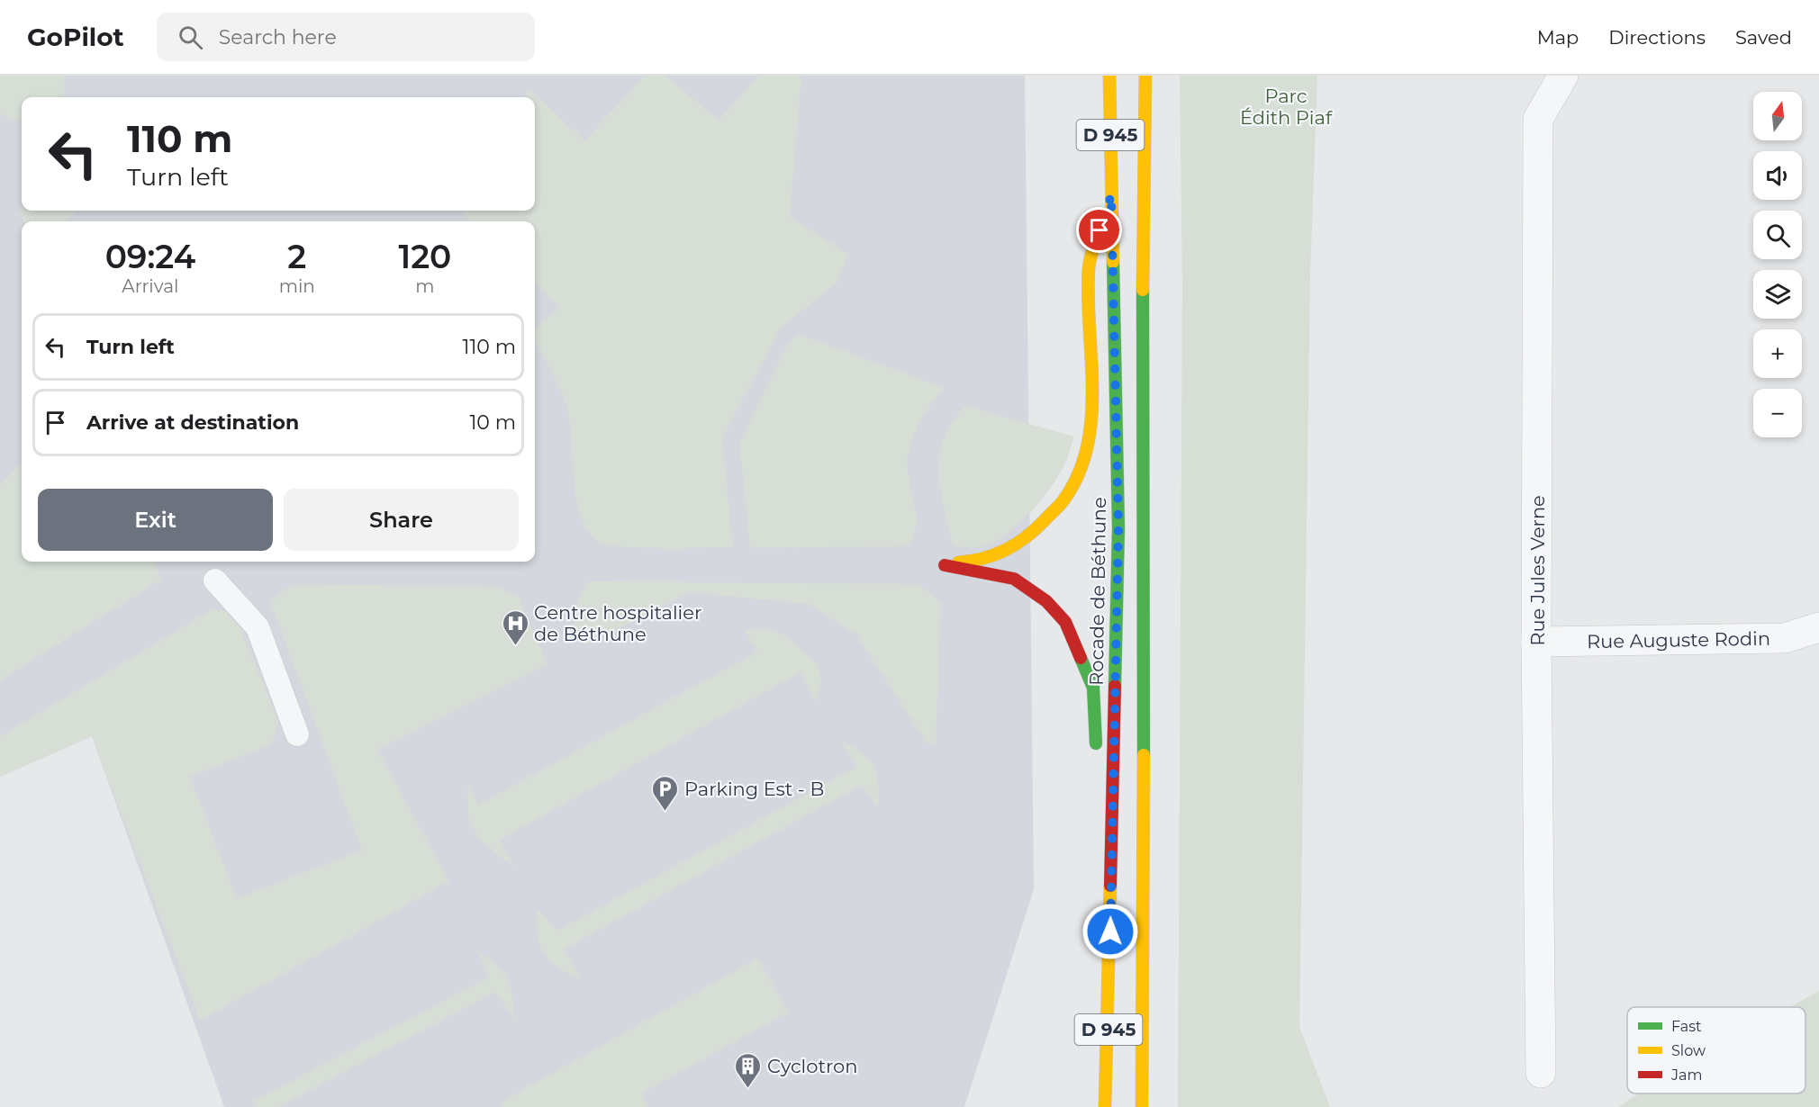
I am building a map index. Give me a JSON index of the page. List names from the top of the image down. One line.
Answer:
{"streets":{"main road":["D 945","Rocade de Béthune"],"street":["Rue Jules Verne","Rue Auguste Rodin"]},"crossings":[["Rue Jules Verne","Rue Auguste Rodin"]],"parks":["Parc Édith Piaf"],"places":{"hospital":["Centre hospitalier de Béthune"],"parking":["Parking Est - B"],"building":["Cyclotron"]},"legend":["Fast","Slow","Jam"],"north":"top","page":{"header":"GoPilot","search":"Search here","nav":["Map","Directions","Saved"],"map_buttons":["+","−"],"turn":["110 m","Turn left"],"eta":["09:24","Arrival","2","min","120","m"],"list":[{"name":"Turn left","value":"110 m"},{"name":"Arrive at destination","value":"10 m"}],"buttons":["Exit","Share"]}}
